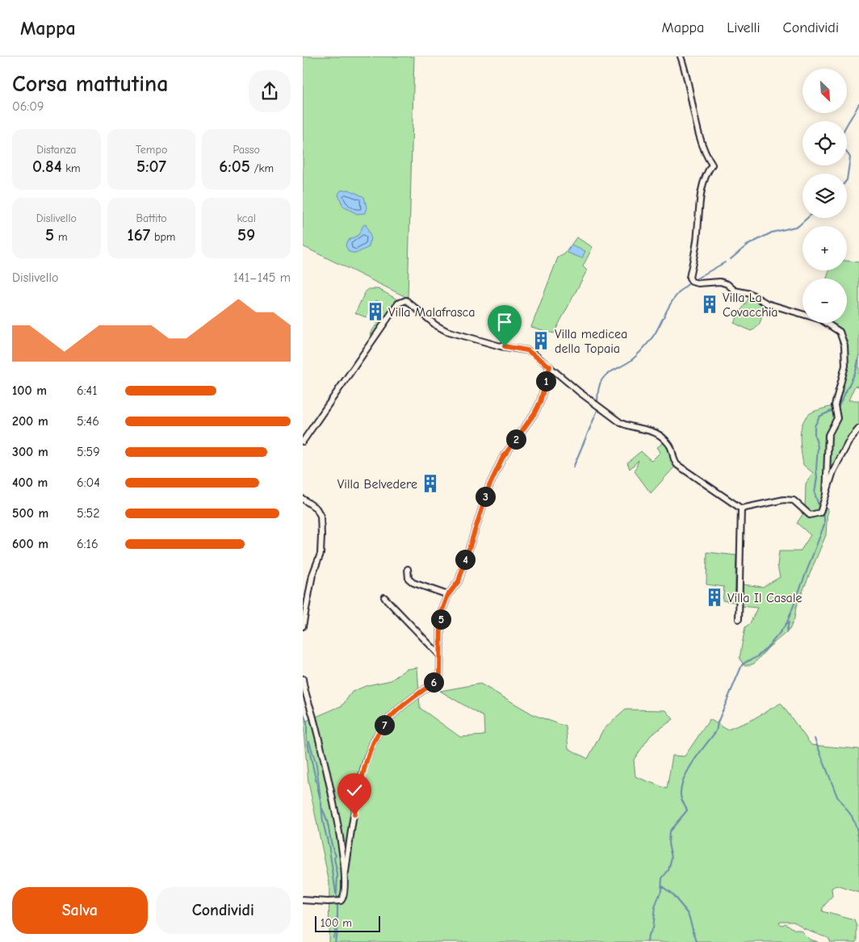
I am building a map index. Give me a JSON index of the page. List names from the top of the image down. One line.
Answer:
{"places":{"building":["Villa La Covacchia","Villa Malafrasca","Villa medicea della Topaia","Villa Belvedere","Villa Il Casale"]},"scale_bar":"100 m","north":"bottom right","page":{"header":"Mappa","nav":["Mappa","Livelli","Condividi"],"heading":["Corsa mattutina","06:09"],"map_buttons":["+","−"],"stats":[["Distanza","0.84 km"],["Tempo","5:07"],["Passo","6:05 /km"],["Dislivello","5 m"],["Battito","167 bpm"],["kcal","59"]],"chart":["Dislivello","141–145 m"],"pins":["1","2","3","4","5","6","7"],"list":[{"name":"100 m","note":"6:41"},{"name":"200 m","note":"5:46"},{"name":"300 m","note":"5:59"},{"name":"400 m","note":"6:04"},{"name":"500 m","note":"5:52"},{"name":"600 m","note":"6:16"}],"buttons":["Salva","Condividi"],"scale":"100 m"}}
